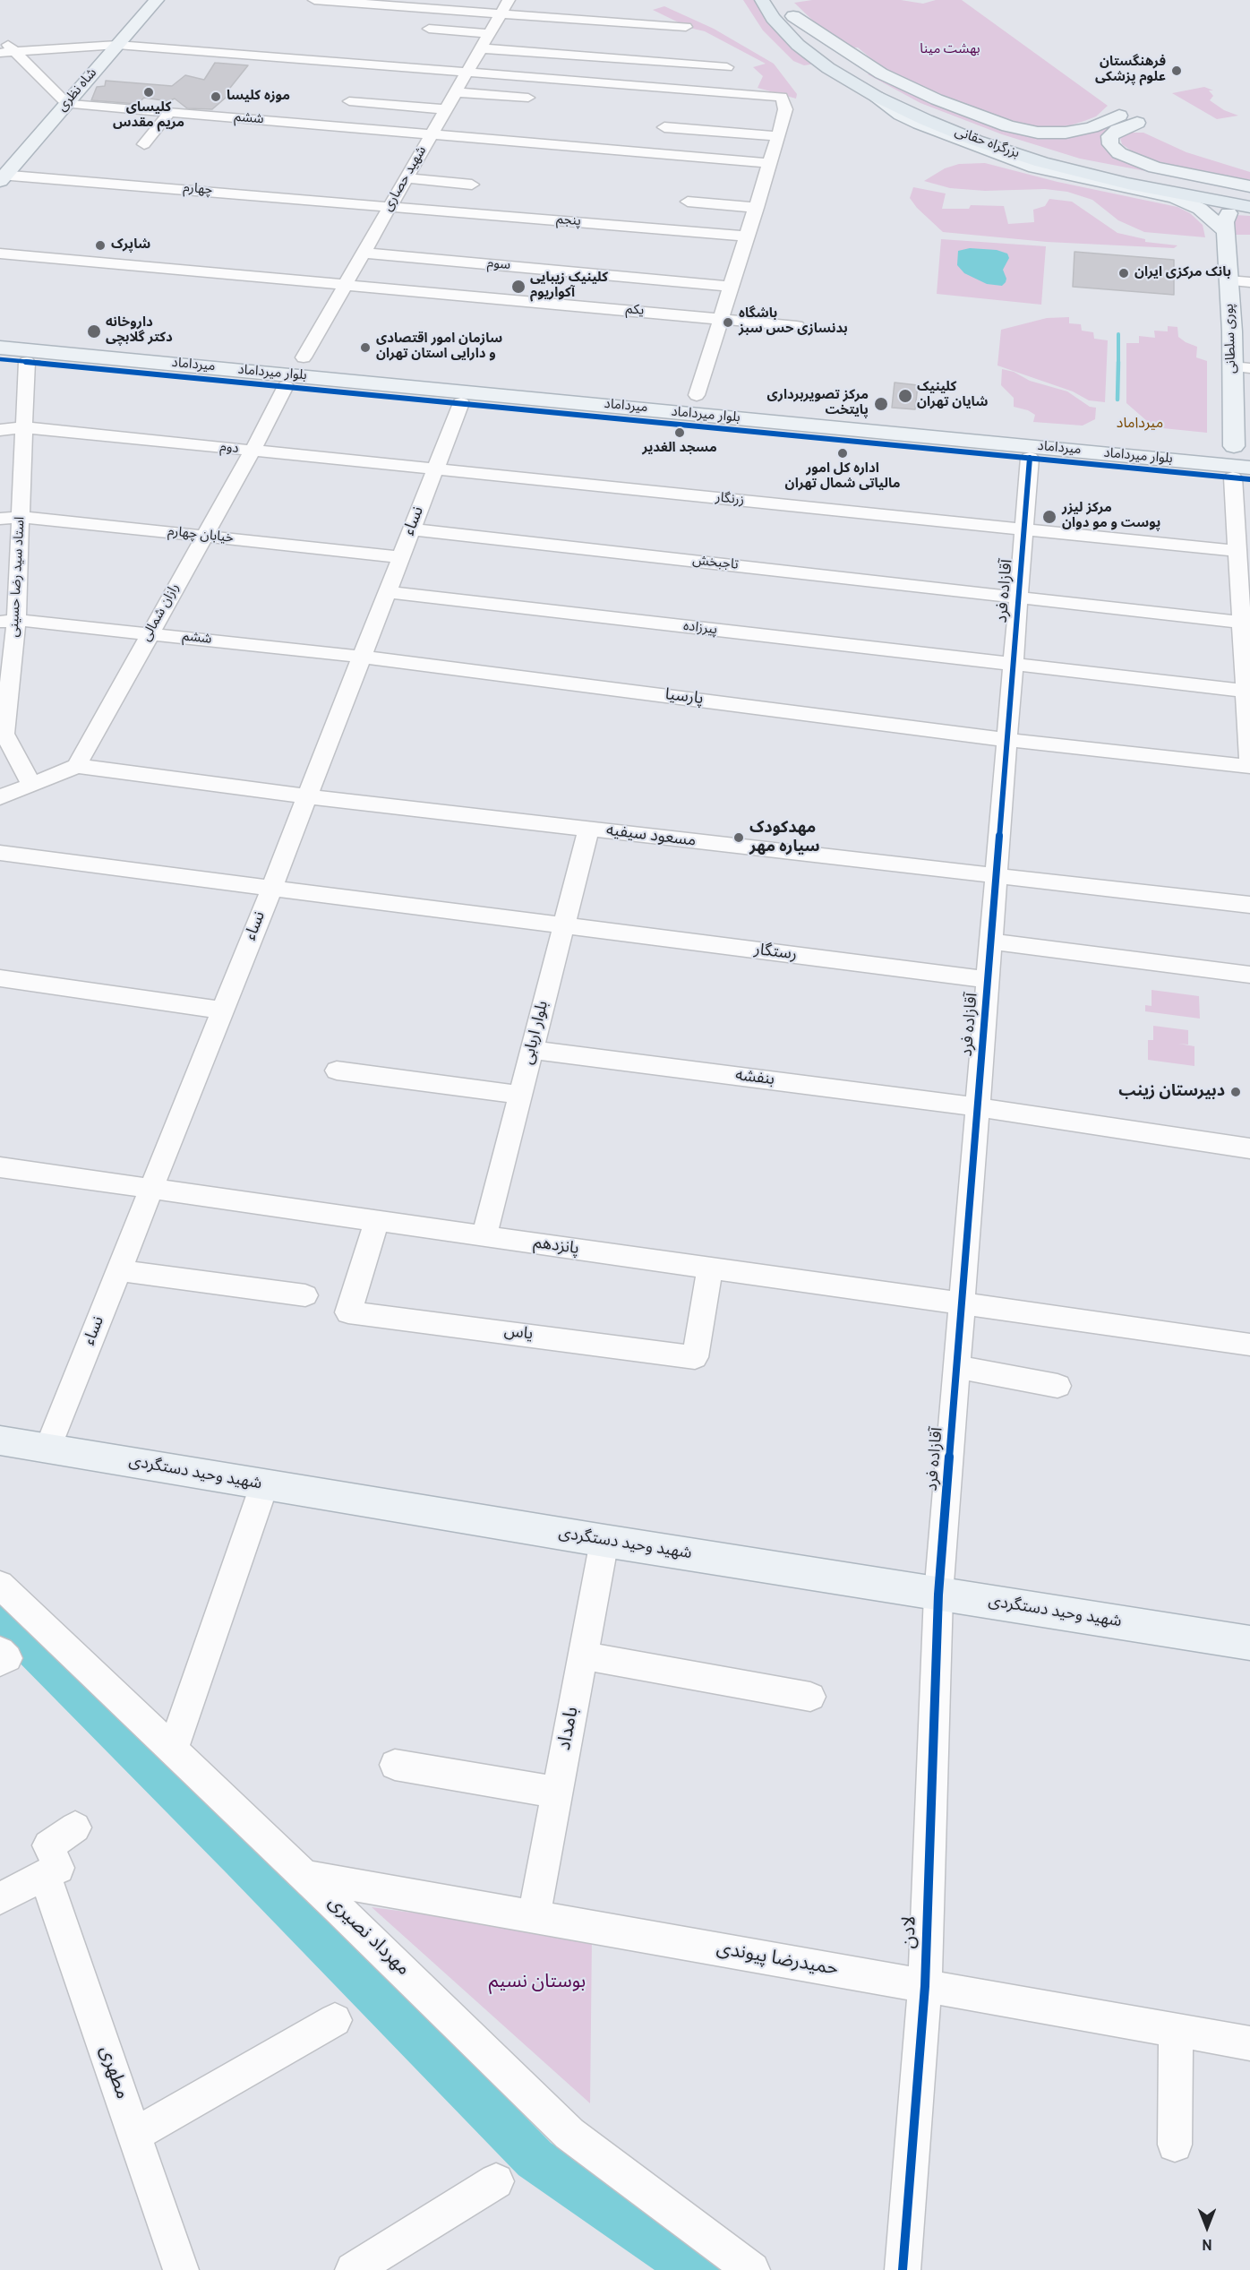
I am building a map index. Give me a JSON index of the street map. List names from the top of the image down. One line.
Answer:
{"streets":{"highway":["بزرگراه حقانی"],"main road":["شاه نظری","پوری سلطانی","میرداماد","بلوار میرداماد","شهید وحید دستگردی"],"street":["ششم","شهید حصاری","چهارم","پنجم","سوم","یکم","دوم","زرنگار","نساء","خیابان چهارم","تاجبخش","استاد سید رضا حسینی","آقازاده فرد","رازان شمالی","پیرزاده","پارسیا","مسعود سیفیه","رستگار","بلوار اربابی","بنفشه","پانزدهم","یاس","بامداد","لادن","مهرداد نصیری","حمیدرضا پیوندی","مطهری"]},"crossings":[["شاه نظری","ششم"],["شاه نظری","چهارم"],["ششم","شهید حصاری"],["ششم","نساء"],["ششم","استاد سید رضا حسینی"],["ششم","رازان شمالی"],["ششم","پارسیا"],["بزرگراه حقانی","پوری سلطانی"],["شهید حصاری","چهارم"],["شهید حصاری","پنجم"],["شهید حصاری","سوم"],["شهید حصاری","یکم"],["چهارم","پنجم"],["میرداماد","بلوار میرداماد"],["میرداماد","نساء"],["میرداماد","استاد سید رضا حسینی"],["میرداماد","آقازاده فرد"],["میرداماد","رازان شمالی"],["دوم","زرنگار"],["دوم","نساء"],["دوم","استاد سید رضا حسینی"],["دوم","رازان شمالی"],["زرنگار","نساء"],["زرنگار","آقازاده فرد"],["نساء","خیابان چهارم"],["نساء","تاجبخش"],["نساء","پیرزاده"],["نساء","پارسیا"],["نساء","مسعود سیفیه"],["نساء","رستگار"],["نساء","پانزدهم"],["نساء","شهید وحید دستگردی"],["خیابان چهارم","استاد سید رضا حسینی"],["خیابان چهارم","رازان شمالی"],["تاجبخش","آقازاده فرد"],["آقازاده فرد","پیرزاده"],["آقازاده فرد","پارسیا"],["آقازاده فرد","مسعود سیفیه"],["آقازاده فرد","رستگار"],["آقازاده فرد","بنفشه"],["آقازاده فرد","پانزدهم"],["آقازاده فرد","شهید وحید دستگردی"],["آقازاده فرد","لادن"],["رازان شمالی","مسعود سیفیه"],["مسعود سیفیه","بلوار اربابی"],["رستگار","بلوار اربابی"],["بلوار اربابی","بنفشه"],["بلوار اربابی","پانزدهم"],["پانزدهم","یاس"],["شهید وحید دستگردی","بامداد"],["شهید وحید دستگردی","لادن"],["بامداد","حمیدرضا پیوندی"],["لادن","حمیدرضا پیوندی"],["مهرداد نصیری","حمیدرضا پیوندی"]],"districts":["میرداماد"],"parks":["بهشت مينا","بوستان نسیم"],"places":["فرهنگستان علوم پزشکی","کلیسای مریم مقدس","موزه کلیسا","شاپرک","بانک مرکزی ایران","کلینیک زیبایی آکواریوم","باشگاه بدنسازی حس سبز","داروخانه دکتر گلابچی","سازمان امور اقتصادی و دارایی استان تهران","کلینیک شایان تهران","مرکز تصویربرداری پایتخت","مسجد الغدیر","اداره کل امور مالیاتی شمال تهران","مرکز لیزر پوست و مو دوان","مهدکودک سیاره مهر","دبیرستان زینب"],"north":"bottom"}
